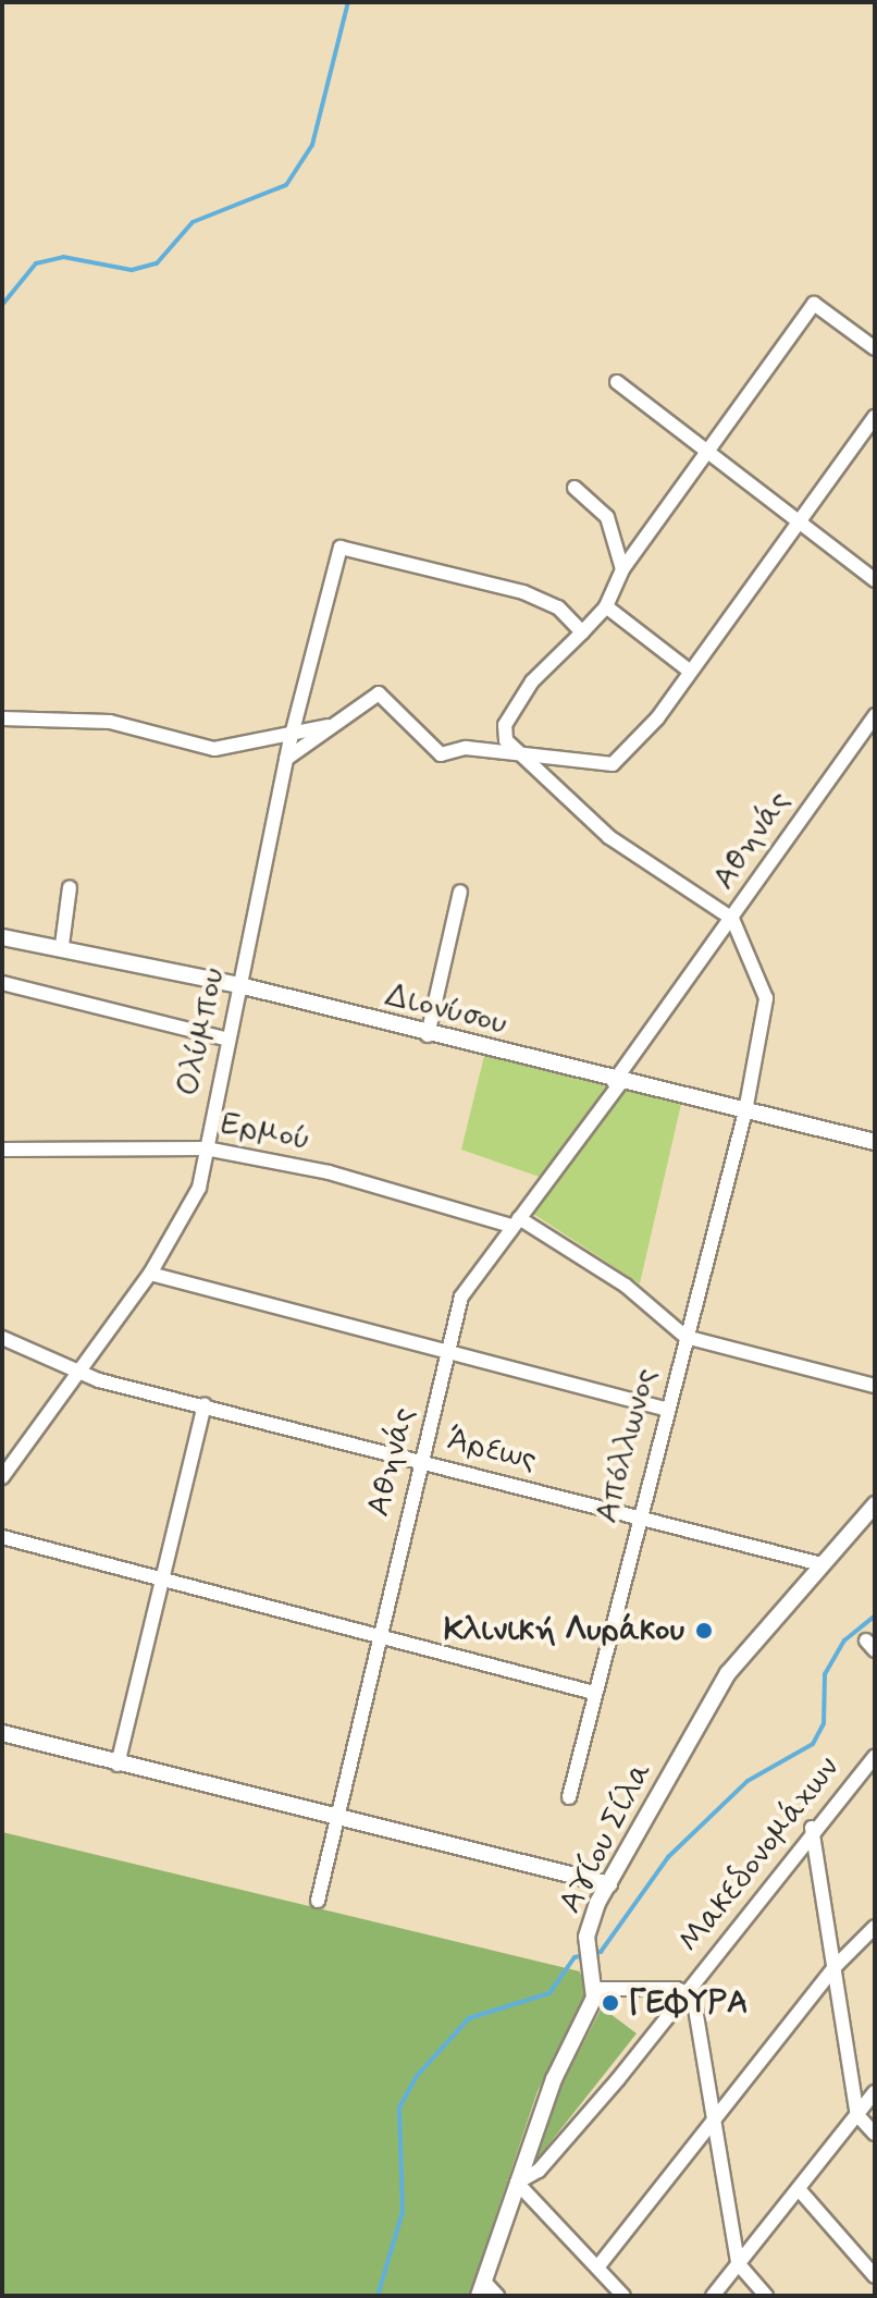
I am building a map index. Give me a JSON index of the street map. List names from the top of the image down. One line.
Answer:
{"streets":{"street":["Αθηνάς","Διονύσου","Ολύμπου","Ερμού","Απόλλωνος","Άρεως","Αγίου Σίλα","Μακεδονομάχων"]},"crossings":[["Αθηνάς","Διονύσου"],["Αθηνάς","Ερμού"],["Αθηνάς","Απόλλωνος"],["Αθηνάς","Άρεως"],["Διονύσου","Ολύμπου"],["Διονύσου","Απόλλωνος"],["Ολύμπου","Ερμού"],["Ολύμπου","Άρεως"],["Ερμού","Απόλλωνος"],["Απόλλωνος","Άρεως"],["Άρεως","Αγίου Σίλα"]],"places":["Κλινική Λυράκου","ΓΕΦΥΡΑ"]}
